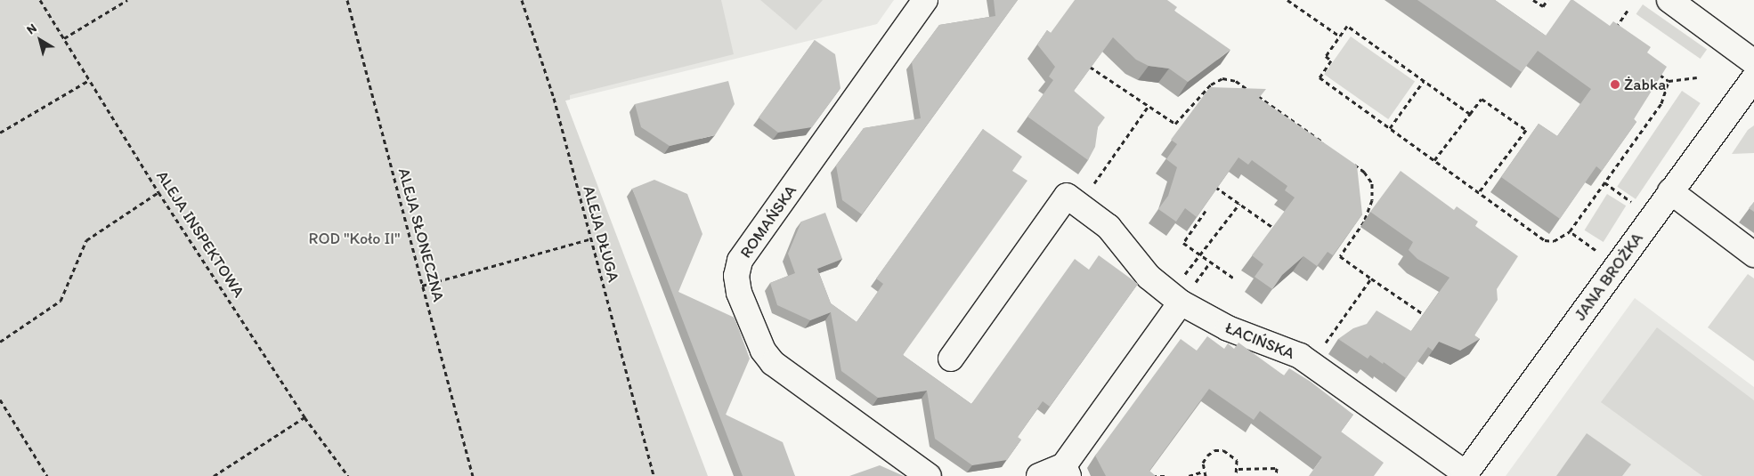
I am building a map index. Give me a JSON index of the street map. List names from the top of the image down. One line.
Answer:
{"streets":{"street":["ROMAŃSKA","JANA BROŻKA","ŁACIŃSKA"],"path":["ALEJA INSPEKTOWA","ALEJA DŁUGA","ALEJA SŁONECZNA"]},"crossings":[["JANA BROŻKA","ŁACIŃSKA"]],"parks":["ROD \"Koło II\""],"places":["Żabka"],"north":"top left"}
